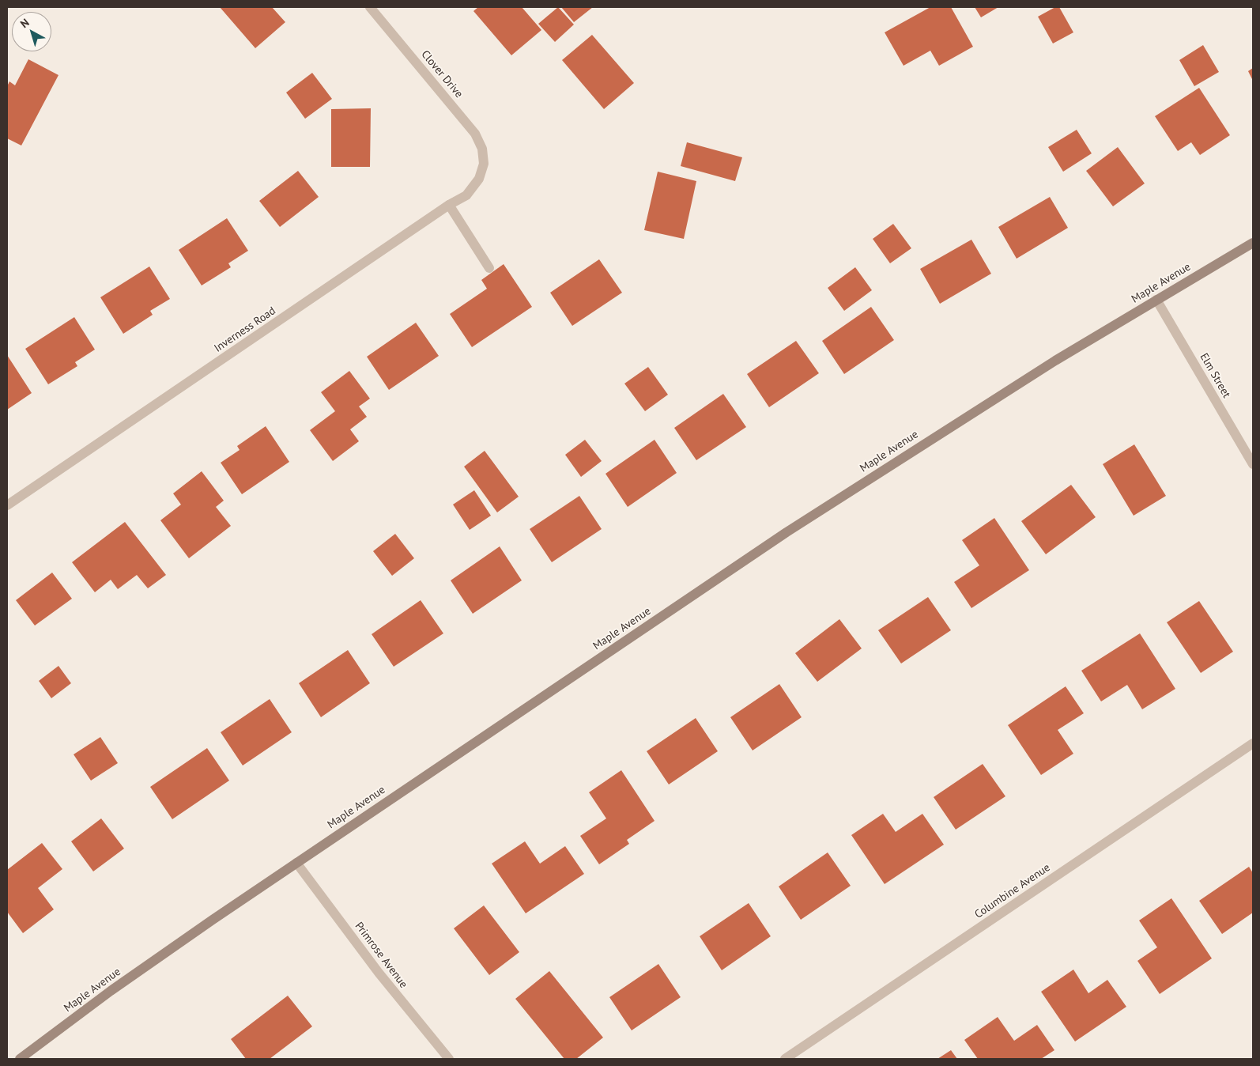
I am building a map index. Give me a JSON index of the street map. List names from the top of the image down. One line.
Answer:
{"streets":{"main road":["Maple Avenue"],"street":["Clover Drive","Inverness Road","Elm Street","Columbine Avenue","Primrose Avenue"]},"crossings":[["Clover Drive","Inverness Road"],["Maple Avenue","Elm Street"],["Maple Avenue","Primrose Avenue"]],"north":"top left"}
